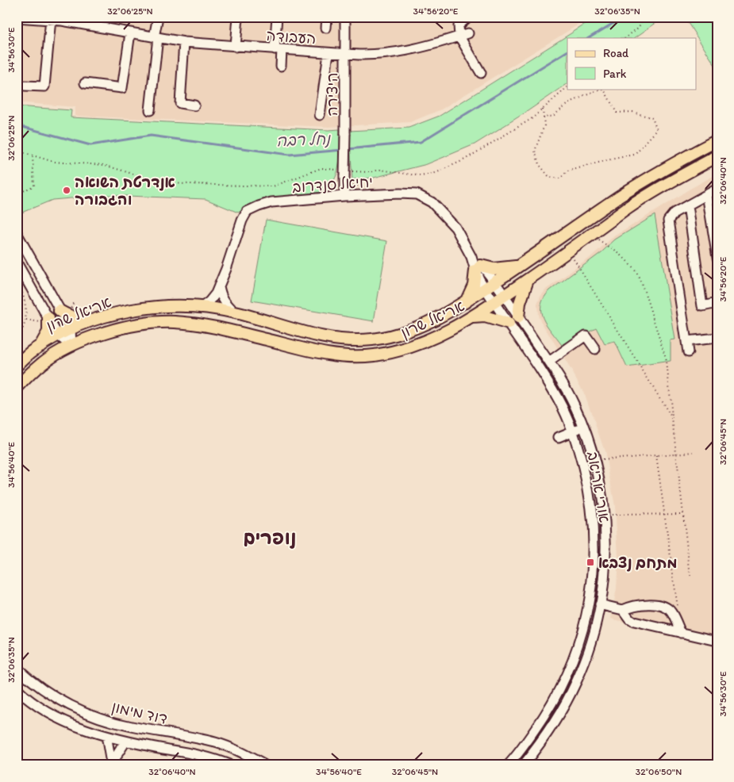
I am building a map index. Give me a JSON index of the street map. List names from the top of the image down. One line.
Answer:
{"streets":{"main road":["אריאל שרון"],"street":["העבודה","היצירה","יחיאל סנדרוב","אורי אריאב","דוד מימון"]},"crossings":[["העבודה","היצירה"],["היצירה","יחיאל סנדרוב"],["יחיאל סנדרוב","אריאל שרון"],["יחיאל סנדרוב","אורי אריאב"],["אריאל שרון","אורי אריאב"]],"districts":["נופרים"],"water":["נחל רבה"],"places":{"other":["אנדרטת השואה והגבורה"],"transit":["מתחם נצבא"]},"legend":["Road","Park"],"coordinates":["32°06'25\"N","34°56'20\"E","32°06'35\"N","34°56'30\"E","32°06'40\"N","32°06'45\"N","34°56'40\"E","32°06'50\"N"]}
